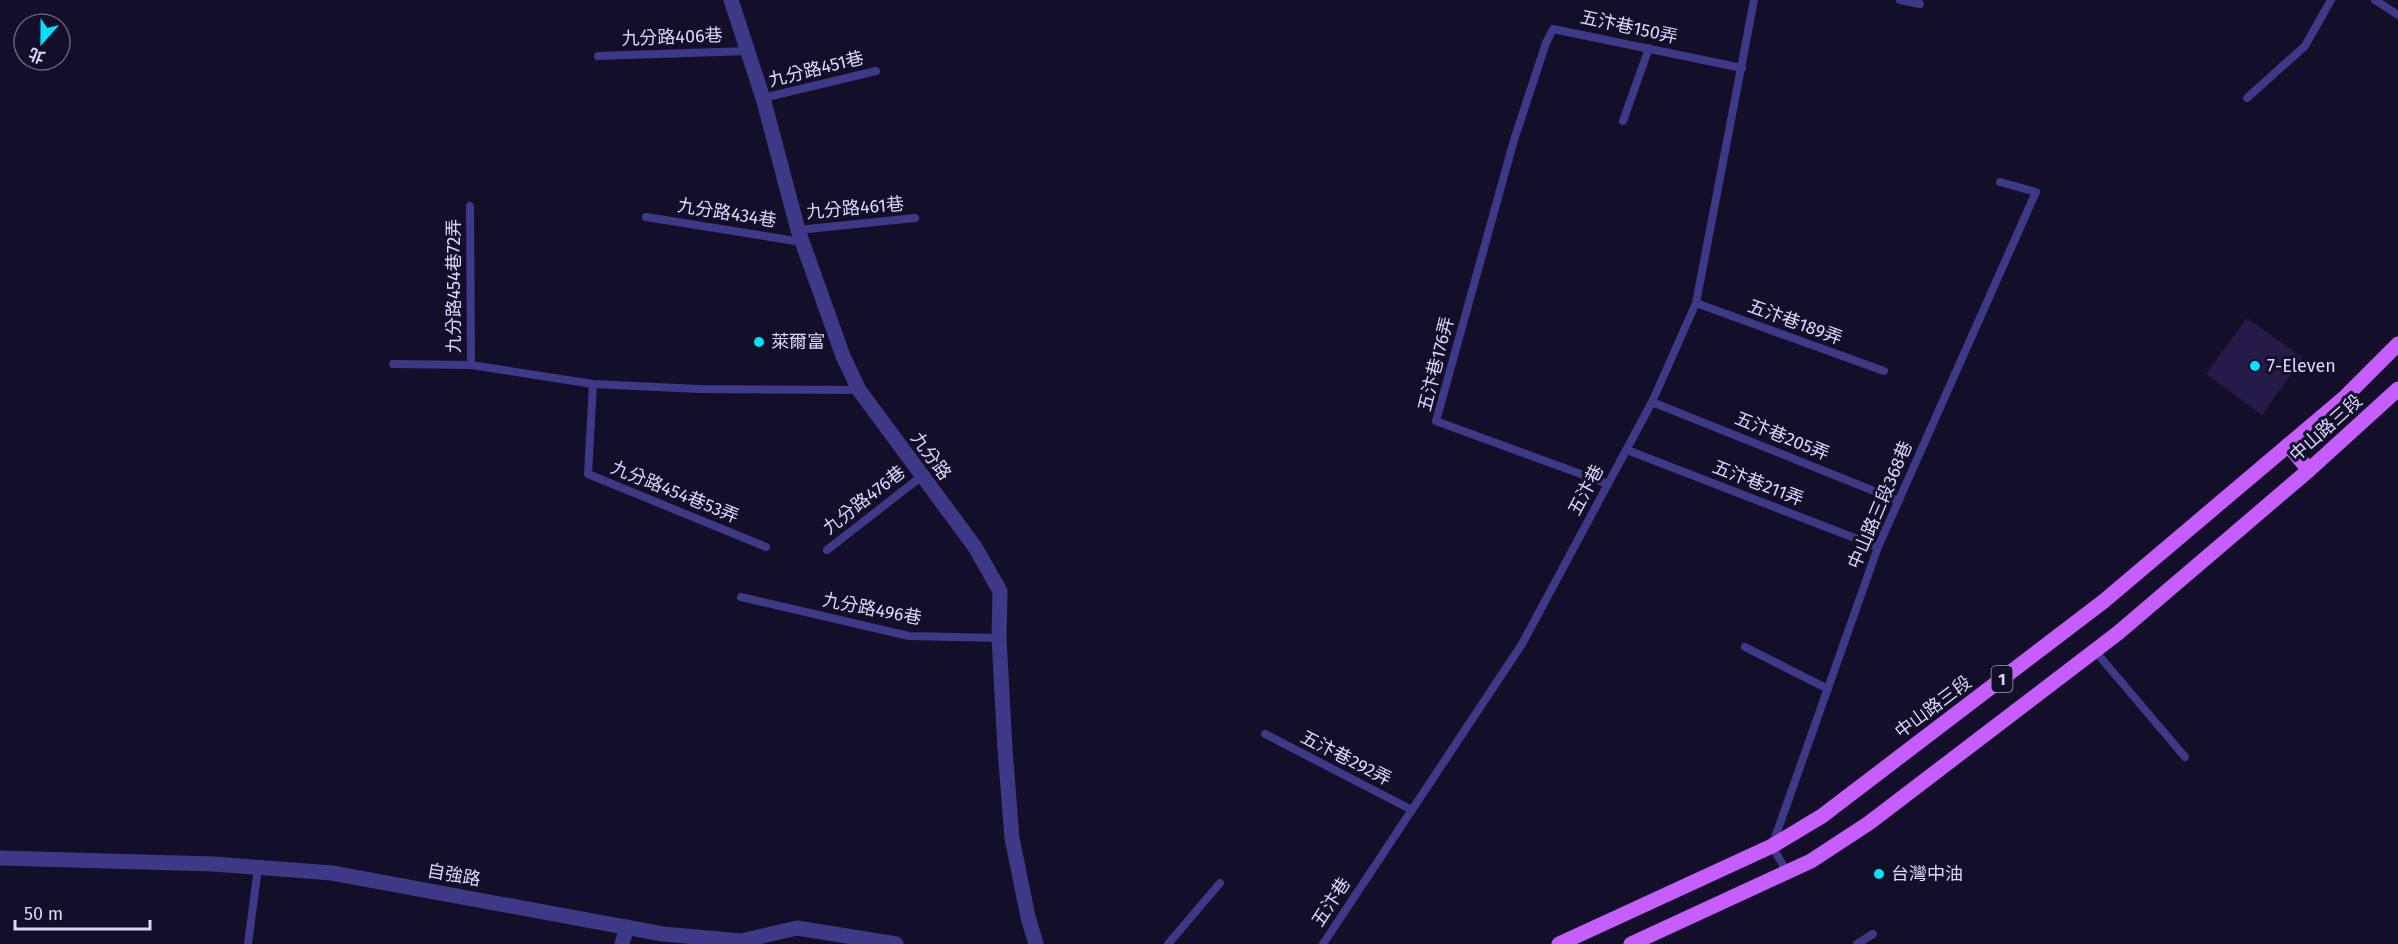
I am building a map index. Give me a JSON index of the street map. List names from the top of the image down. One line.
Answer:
{"streets":{"main road":["中山路三段","1"],"street":["九分路","自強路"],"lane":["五汴巷150弄","九分路406巷","九分路451巷","九分路461巷","九分路434巷","九分路454巷72弄","五汴巷189弄","五汴巷176弄","五汴巷205弄","五汴巷211弄","五汴巷","九分路454巷53弄","九分路476巷","中山路三段368巷","九分路496巷","五汴巷292弄"]},"crossings":[["五汴巷150弄","五汴巷176弄"],["五汴巷150弄","五汴巷"],["九分路406巷","九分路"],["九分路451巷","九分路"],["九分路461巷","九分路434巷"],["九分路461巷","九分路"],["九分路434巷","九分路"],["五汴巷189弄","五汴巷"],["五汴巷176弄","五汴巷"],["中山路三段","中山路三段368巷"],["五汴巷205弄","五汴巷"],["五汴巷205弄","中山路三段368巷"],["九分路","九分路476巷"],["九分路","九分路496巷"],["五汴巷211弄","五汴巷"],["五汴巷211弄","中山路三段368巷"],["五汴巷","五汴巷292弄"]],"places":["萊爾富","7-Eleven","台灣中油"],"scale_bar":"50 m","north":"bottom"}
